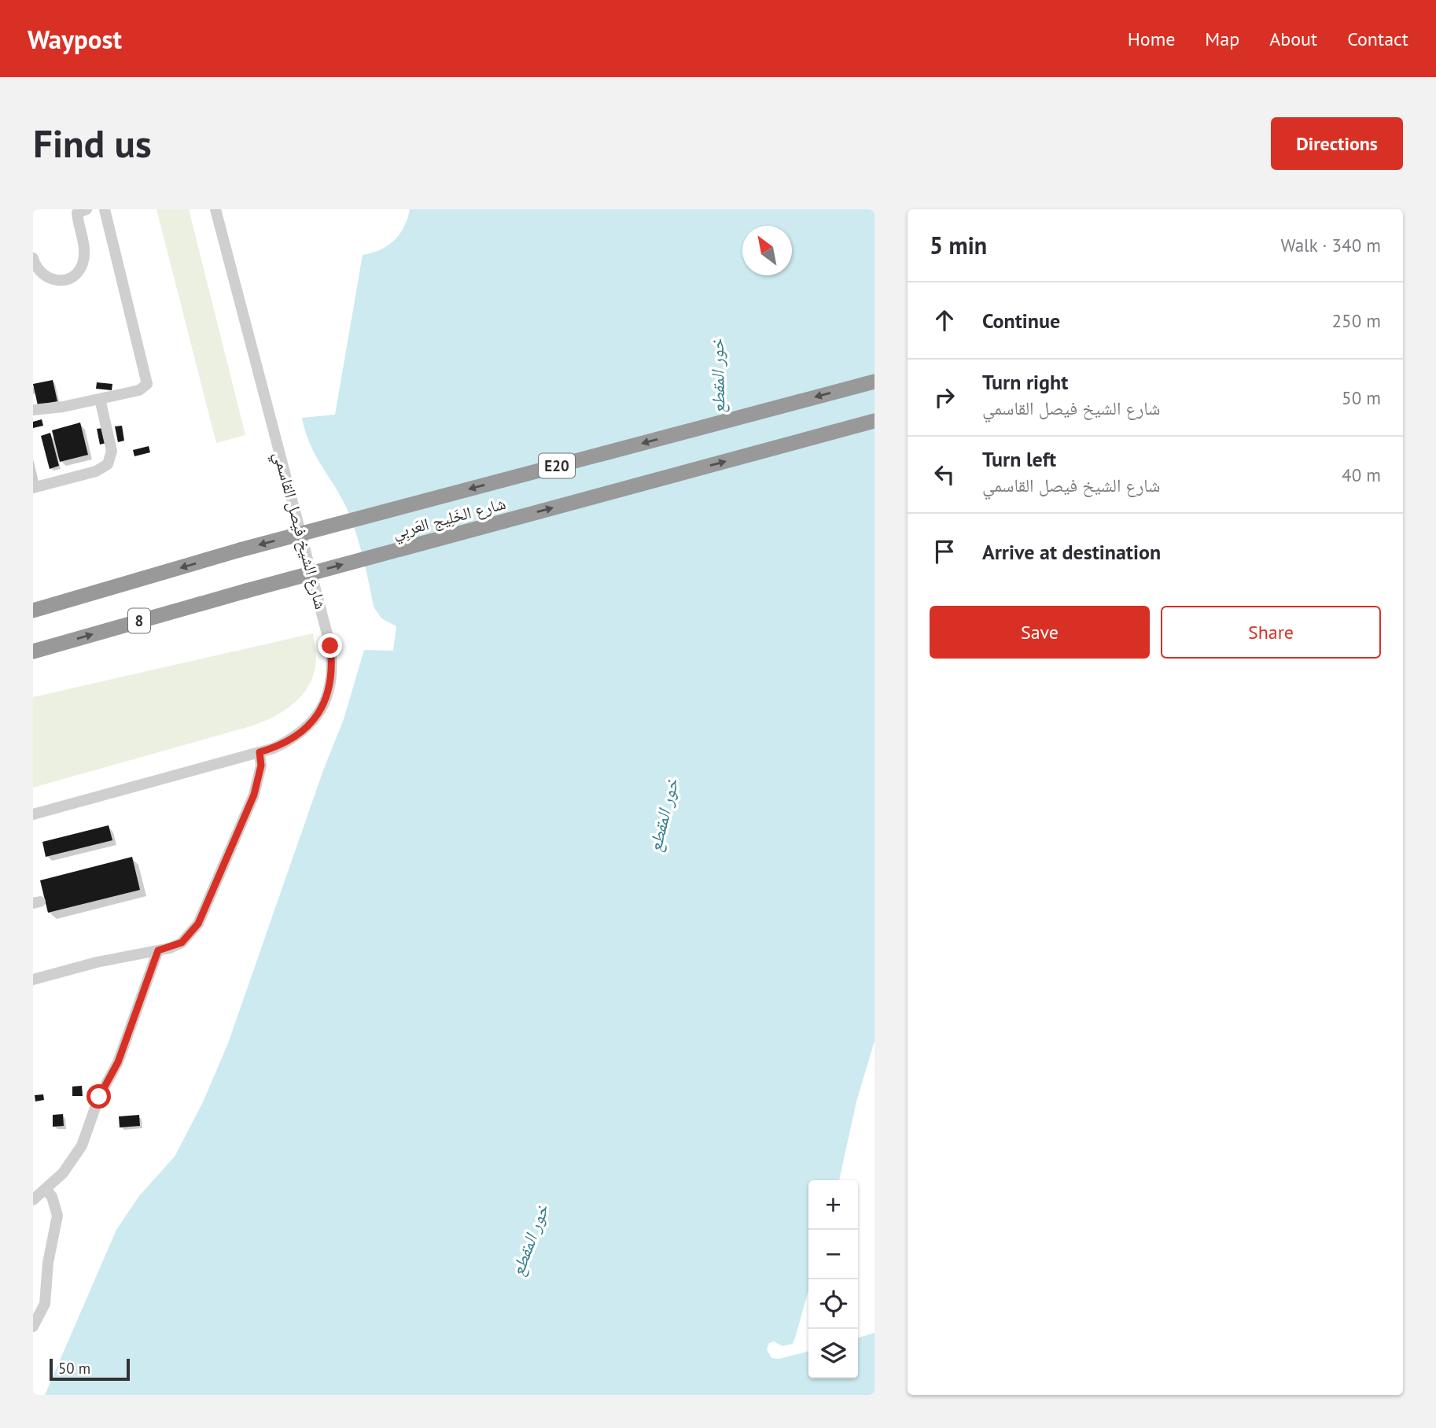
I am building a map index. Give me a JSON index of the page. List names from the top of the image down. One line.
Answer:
{"streets":{"highway":["E20","شارع الخَلِيج العَربِي","8"],"street":["شارع الشيخ فيصل القاسمي"]},"water":["خور المقطع"],"scale_bar":"50 m","north":"top left","page":{"header":"Waypost","nav":["Home","Map","About","Contact"],"buttons":["Directions",["Save","Share"]],"title":"Find us","heading":["5 min","Walk · 340 m"],"list":[["Continue","250 m"],["Turn right","شارع الشيخ فيصل القاسمي","50 m"],["Turn left","شارع الشيخ فيصل القاسمي","40 m"],"Arrive at destination"],"map_buttons":["+","−"],"scale":"50 m"}}
